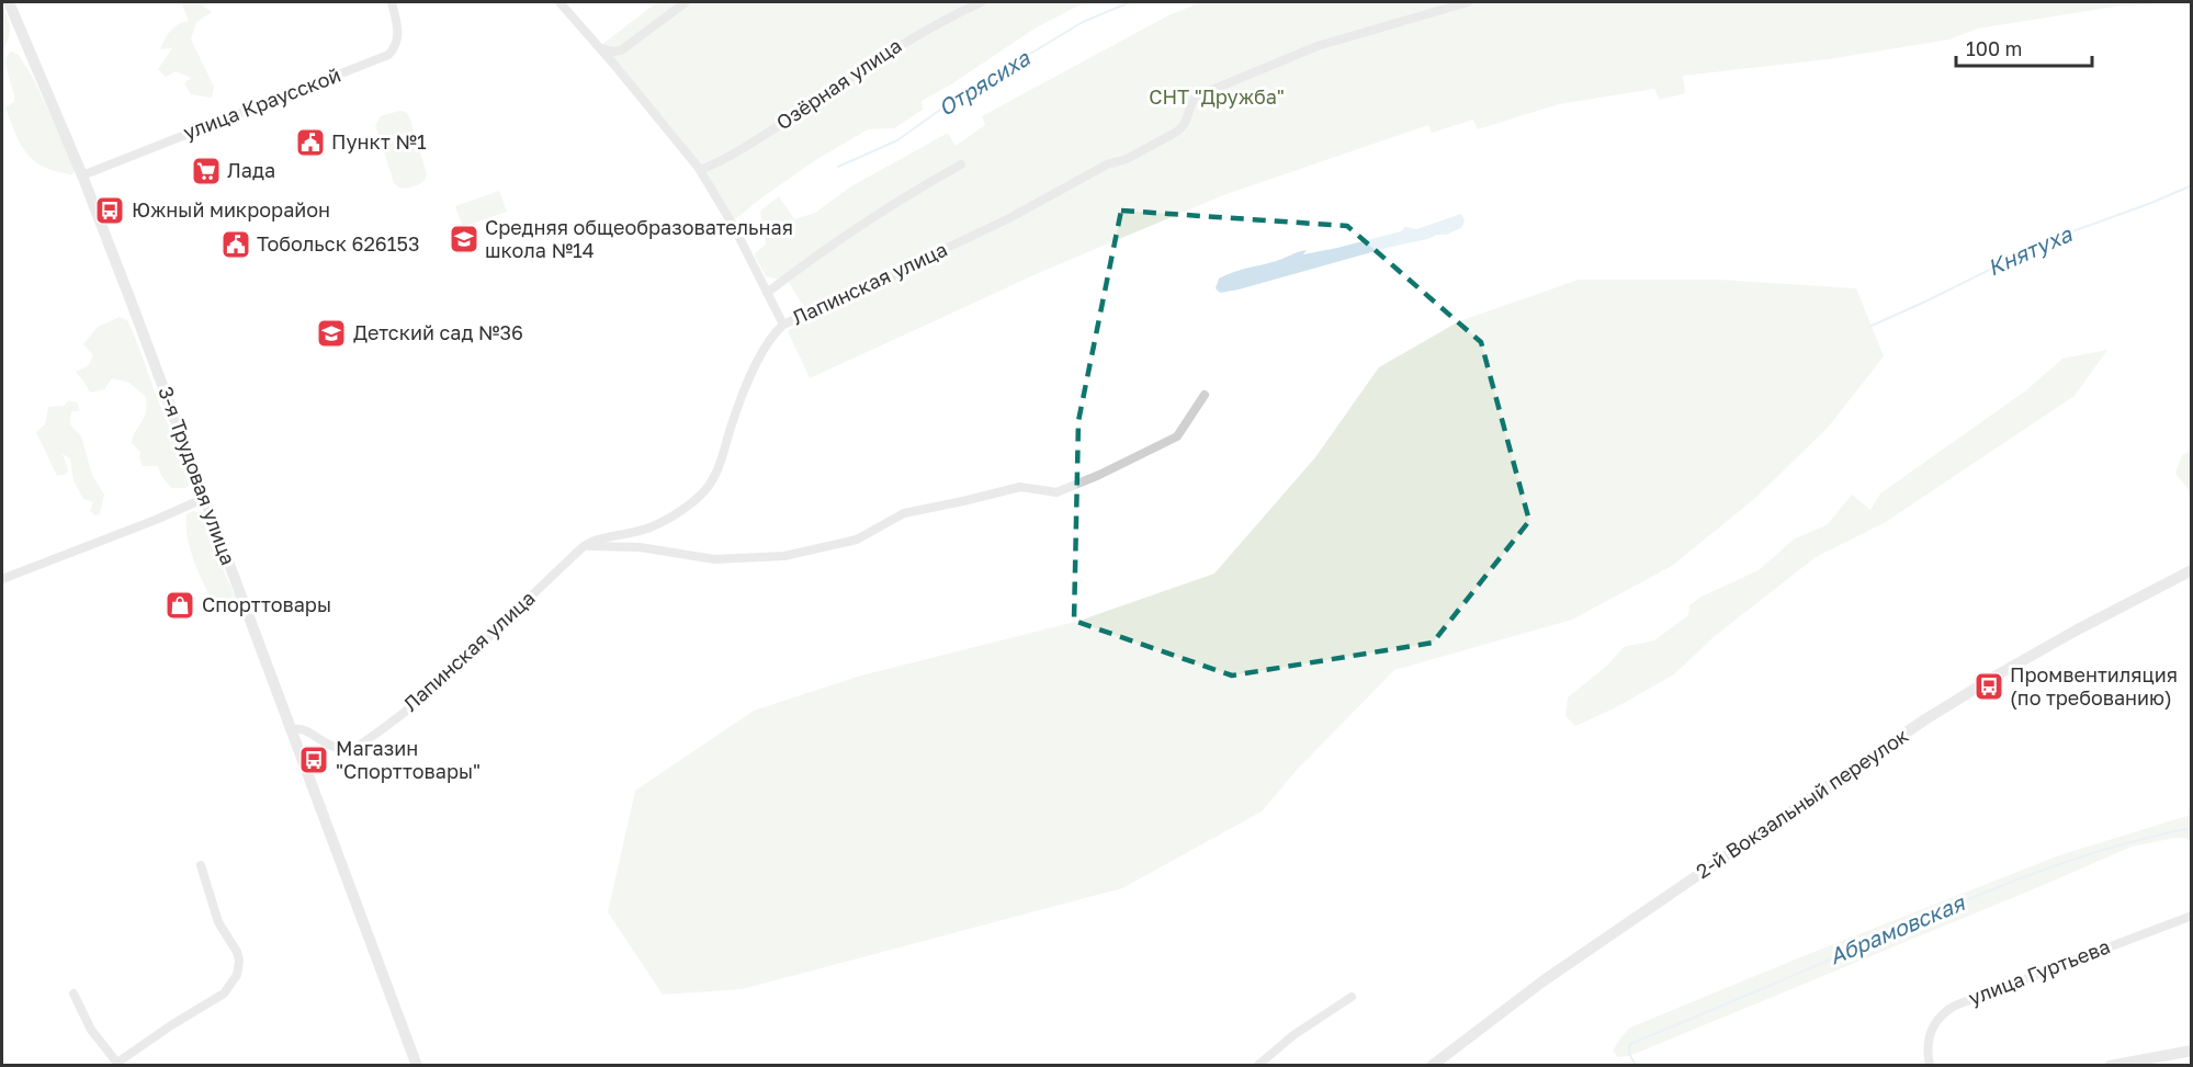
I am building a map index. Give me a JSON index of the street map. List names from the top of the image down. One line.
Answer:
{"streets":{"street":["Озёрная улица","улица Краусской","Лапинская улица","3-я Трудовая улица","2-й Вокзальный переулок","улица Гуртьева"]},"crossings":[["улица Краусской","3-я Трудовая улица"],["Лапинская улица","3-я Трудовая улица"]],"water":["Отрясиха","Княтуха","Абрамовская"],"parks":["СНТ \"Дружба\""],"places":{"public building":["Пункт №1","Тобольск 626153"],"supermarket":["Лада"],"bus stop":["Южный микрорайон","Промвентиляция (по требованию)","Магазин \"Спорттовары\""],"school or university":["Средняя общеобразовательная школа №14","Детский сад №36"],"shop":["Спорттовары"]},"scale_bar":"100 m"}
